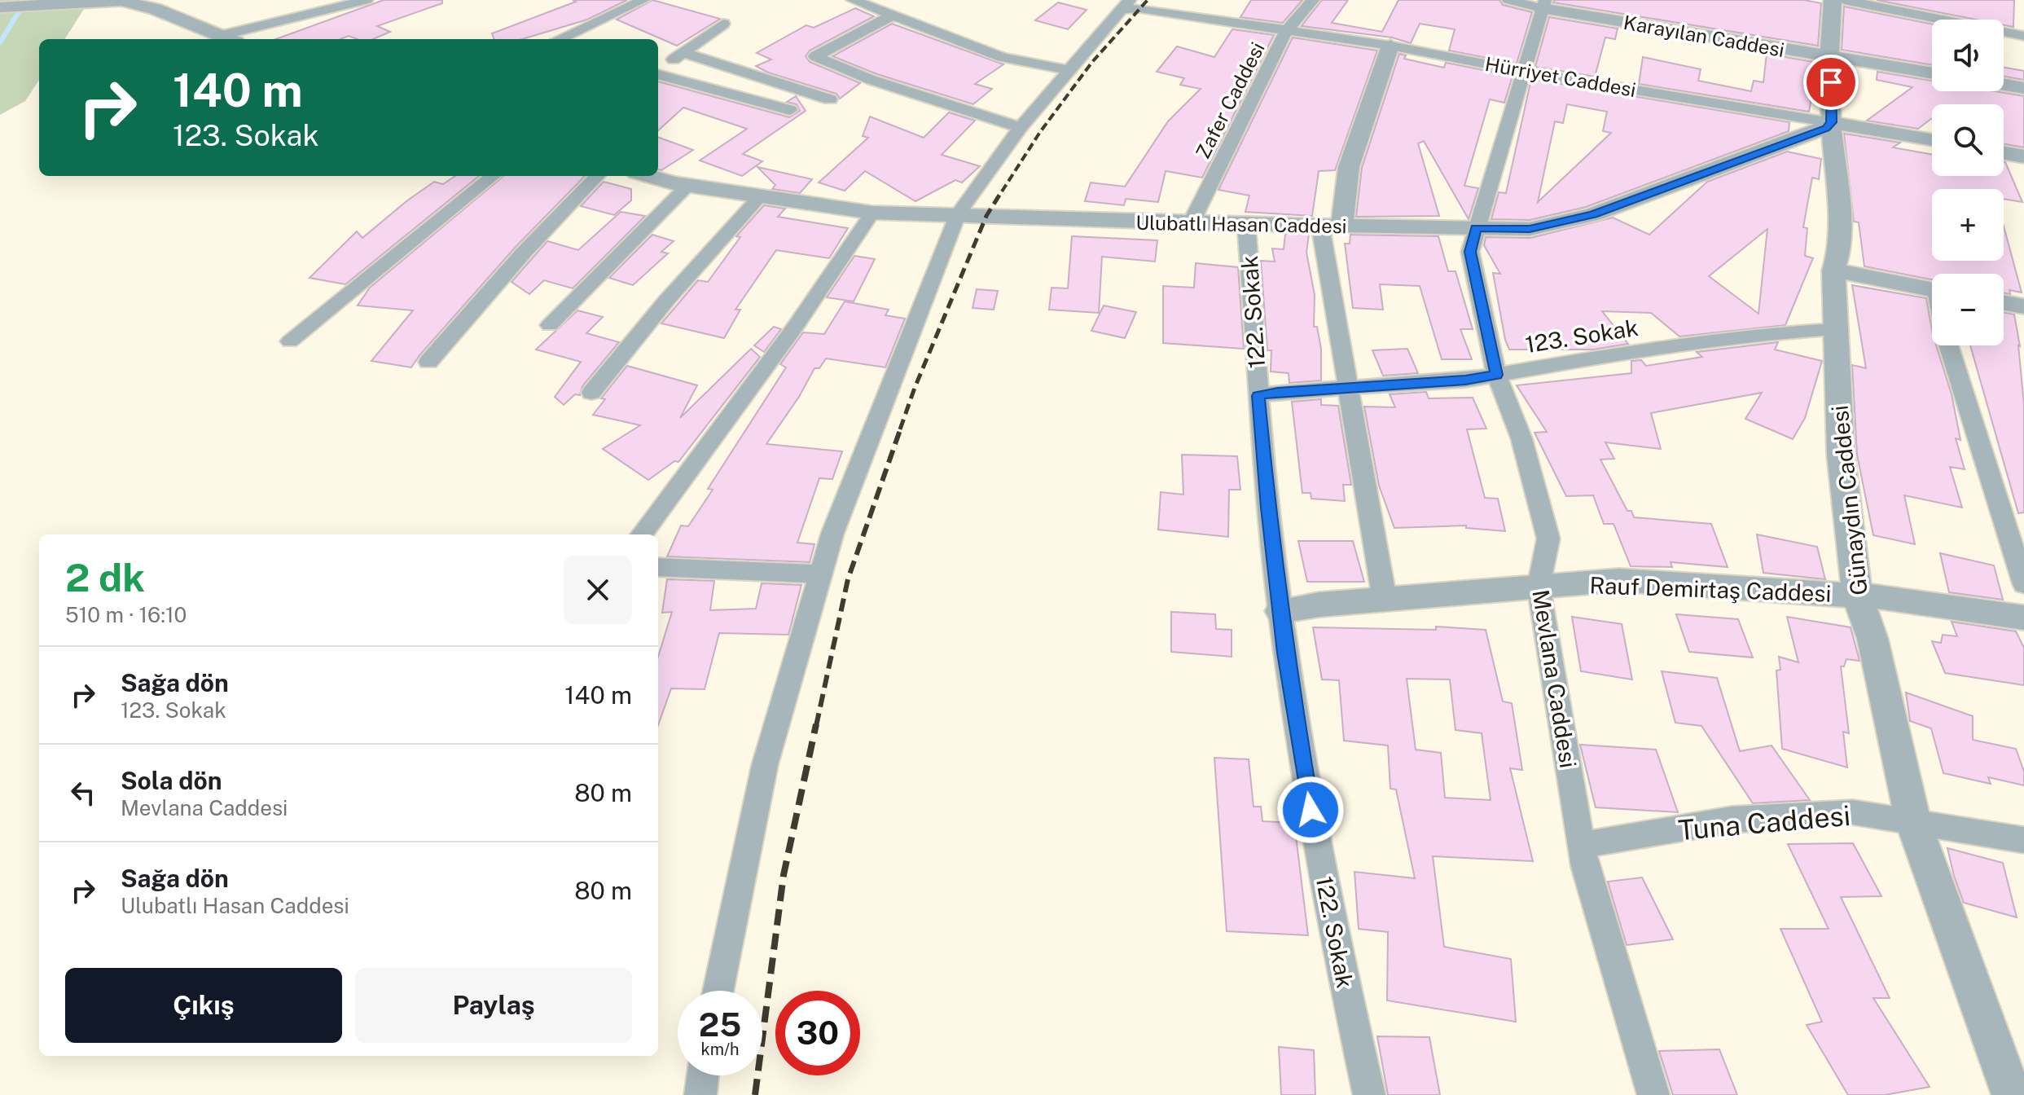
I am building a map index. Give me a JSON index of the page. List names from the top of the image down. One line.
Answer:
{"streets":{"street":["Karayılan Caddesi","Hürriyet Caddesi","Zafer Caddesi","Ulubatlı Hasan Caddesi","122. Sokak","123. Sokak","Günaydın Caddesi","Rauf Demirtaş Caddesi","Mevlana Caddesi","Tuna Caddesi"]},"crossings":[["Karayılan Caddesi","Günaydın Caddesi"],["Karayılan Caddesi","Mevlana Caddesi"],["Hürriyet Caddesi","Zafer Caddesi"],["Hürriyet Caddesi","Ulubatlı Hasan Caddesi"],["Hürriyet Caddesi","Günaydın Caddesi"],["Hürriyet Caddesi","Mevlana Caddesi"],["Zafer Caddesi","Ulubatlı Hasan Caddesi"],["Ulubatlı Hasan Caddesi","122. Sokak"],["Ulubatlı Hasan Caddesi","Günaydın Caddesi"],["Ulubatlı Hasan Caddesi","Mevlana Caddesi"],["122. Sokak","123. Sokak"],["122. Sokak","Rauf Demirtaş Caddesi"],["123. Sokak","Günaydın Caddesi"],["123. Sokak","Mevlana Caddesi"],["Günaydın Caddesi","Rauf Demirtaş Caddesi"],["Günaydın Caddesi","Tuna Caddesi"],["Rauf Demirtaş Caddesi","Mevlana Caddesi"],["Mevlana Caddesi","Tuna Caddesi"]],"page":{"map_buttons":["+","−"],"turn":["140 m","123. Sokak"],"heading":["2 dk","510 m · 16:10"],"list":[{"name":"Sağa dön","note":"123. Sokak","value":"140 m"},{"name":"Sola dön","note":"Mevlana Caddesi","value":"80 m"},{"name":"Sağa dön","note":"Ulubatlı Hasan Caddesi","value":"80 m"}],"buttons":["Çıkış","Paylaş"],"speed":"25 km/h","limit":"30"}}
